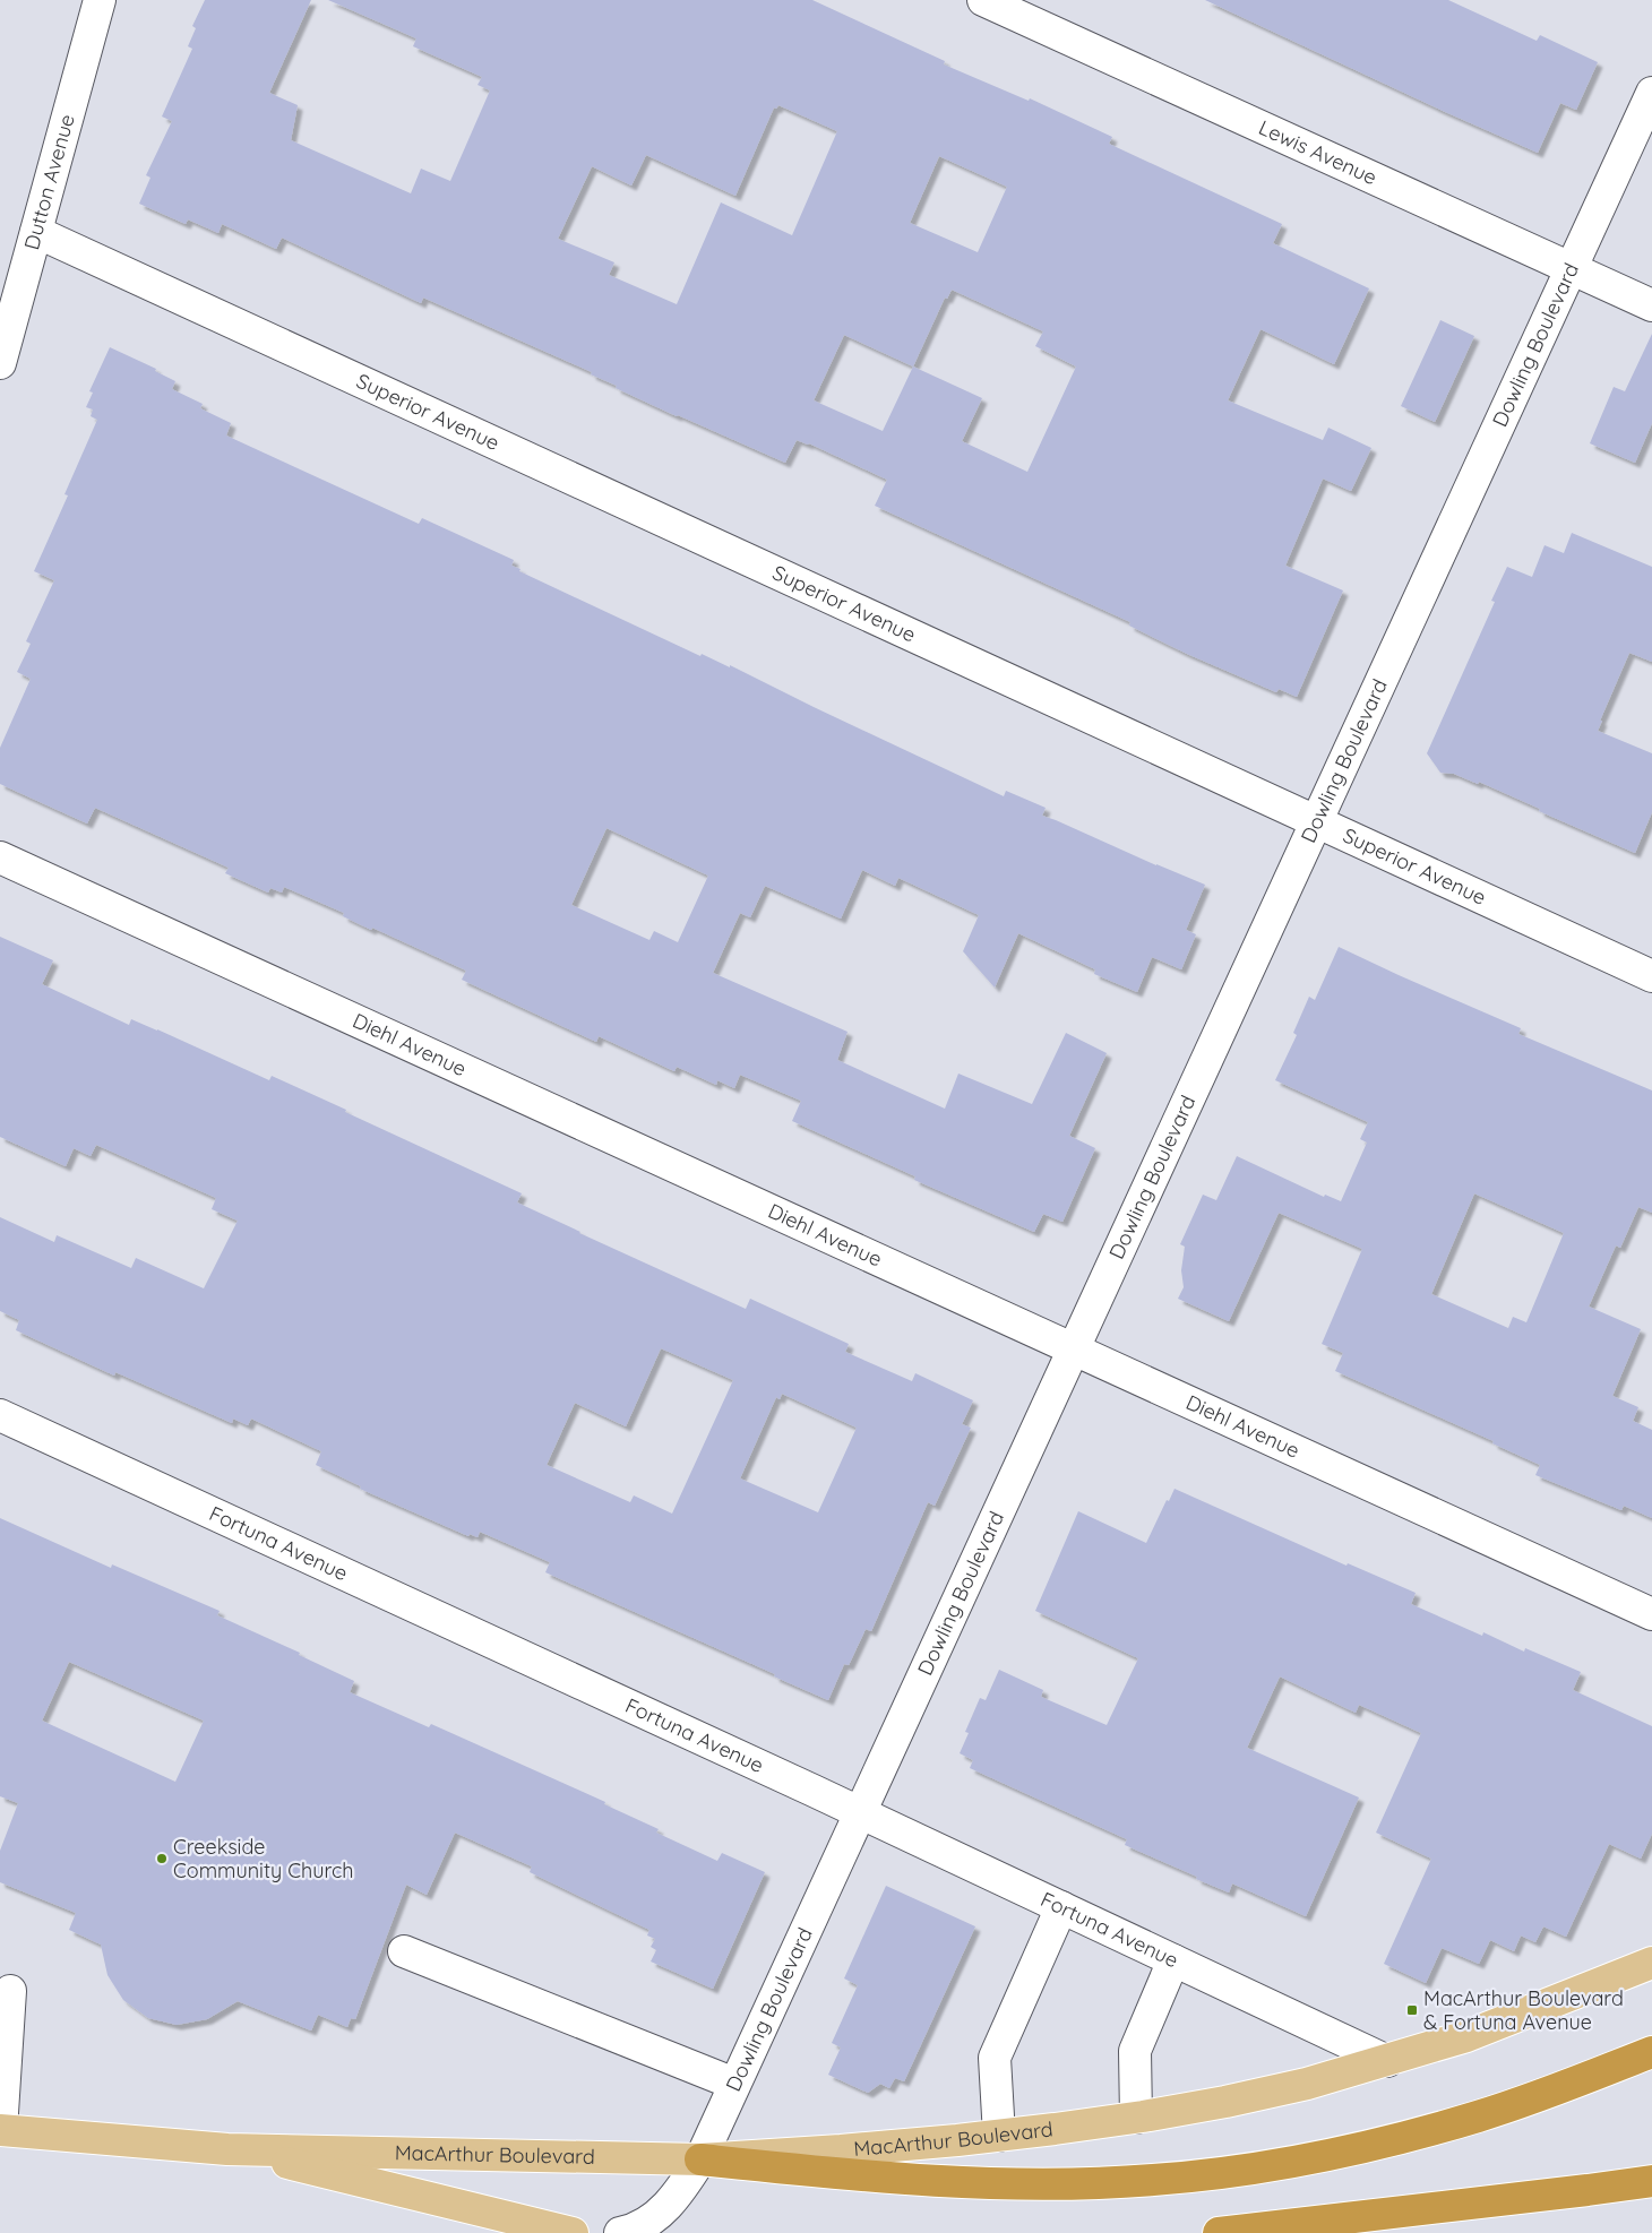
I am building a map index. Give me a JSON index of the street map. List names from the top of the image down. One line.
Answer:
{"streets":{"main road":["MacArthur Boulevard"],"street":["Lewis Avenue","Dutton Avenue","Dowling Boulevard","Superior Avenue","Diehl Avenue","Fortuna Avenue"]},"crossings":[["Lewis Avenue","Dowling Boulevard"],["Dutton Avenue","Superior Avenue"],["Dowling Boulevard","Superior Avenue"],["Dowling Boulevard","Diehl Avenue"],["Dowling Boulevard","Fortuna Avenue"],["Dowling Boulevard","MacArthur Boulevard"],["Fortuna Avenue","MacArthur Boulevard"]],"places":{"other":["Creekside Community Church"],"transit":["MacArthur Boulevard & Fortuna Avenue"]}}
